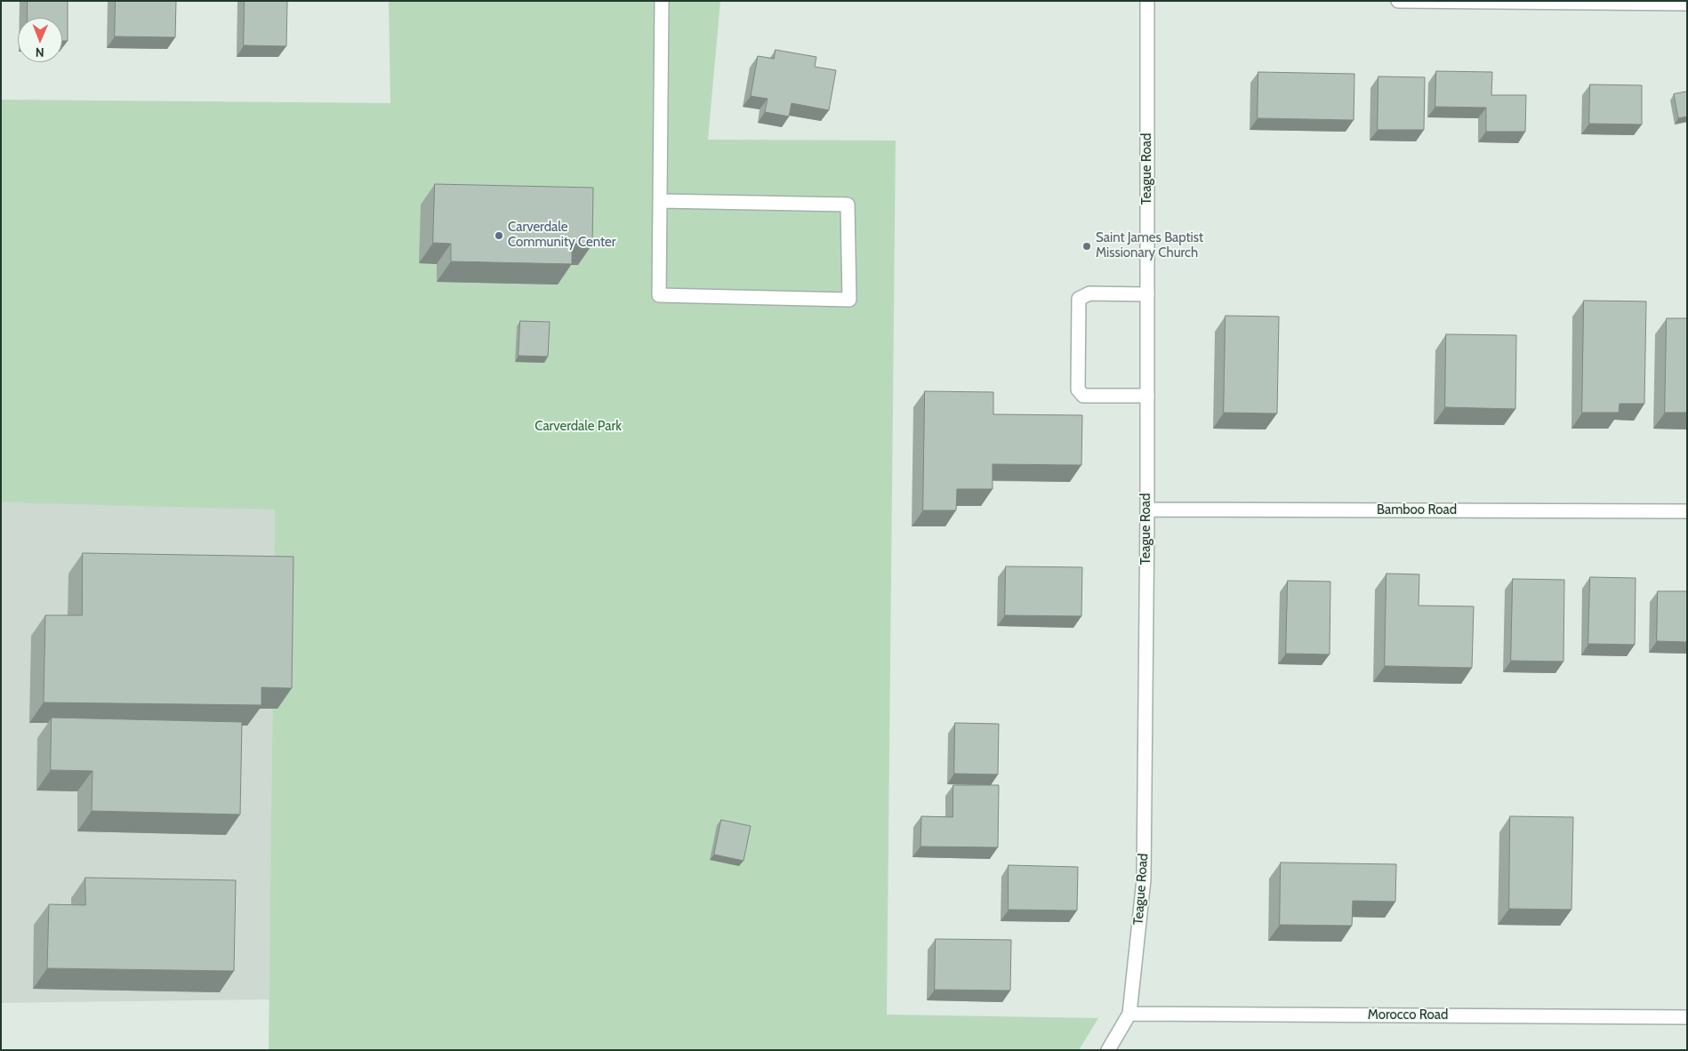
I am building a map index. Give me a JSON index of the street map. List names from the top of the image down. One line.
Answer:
{"streets":{"street":["Teague Road","Bamboo Road","Morocco Road"]},"crossings":[["Teague Road","Bamboo Road"],["Teague Road","Morocco Road"]],"parks":["Carverdale Park"],"places":["Carverdale Community Center","Saint James Baptist Missionary Church"],"north":"bottom"}
